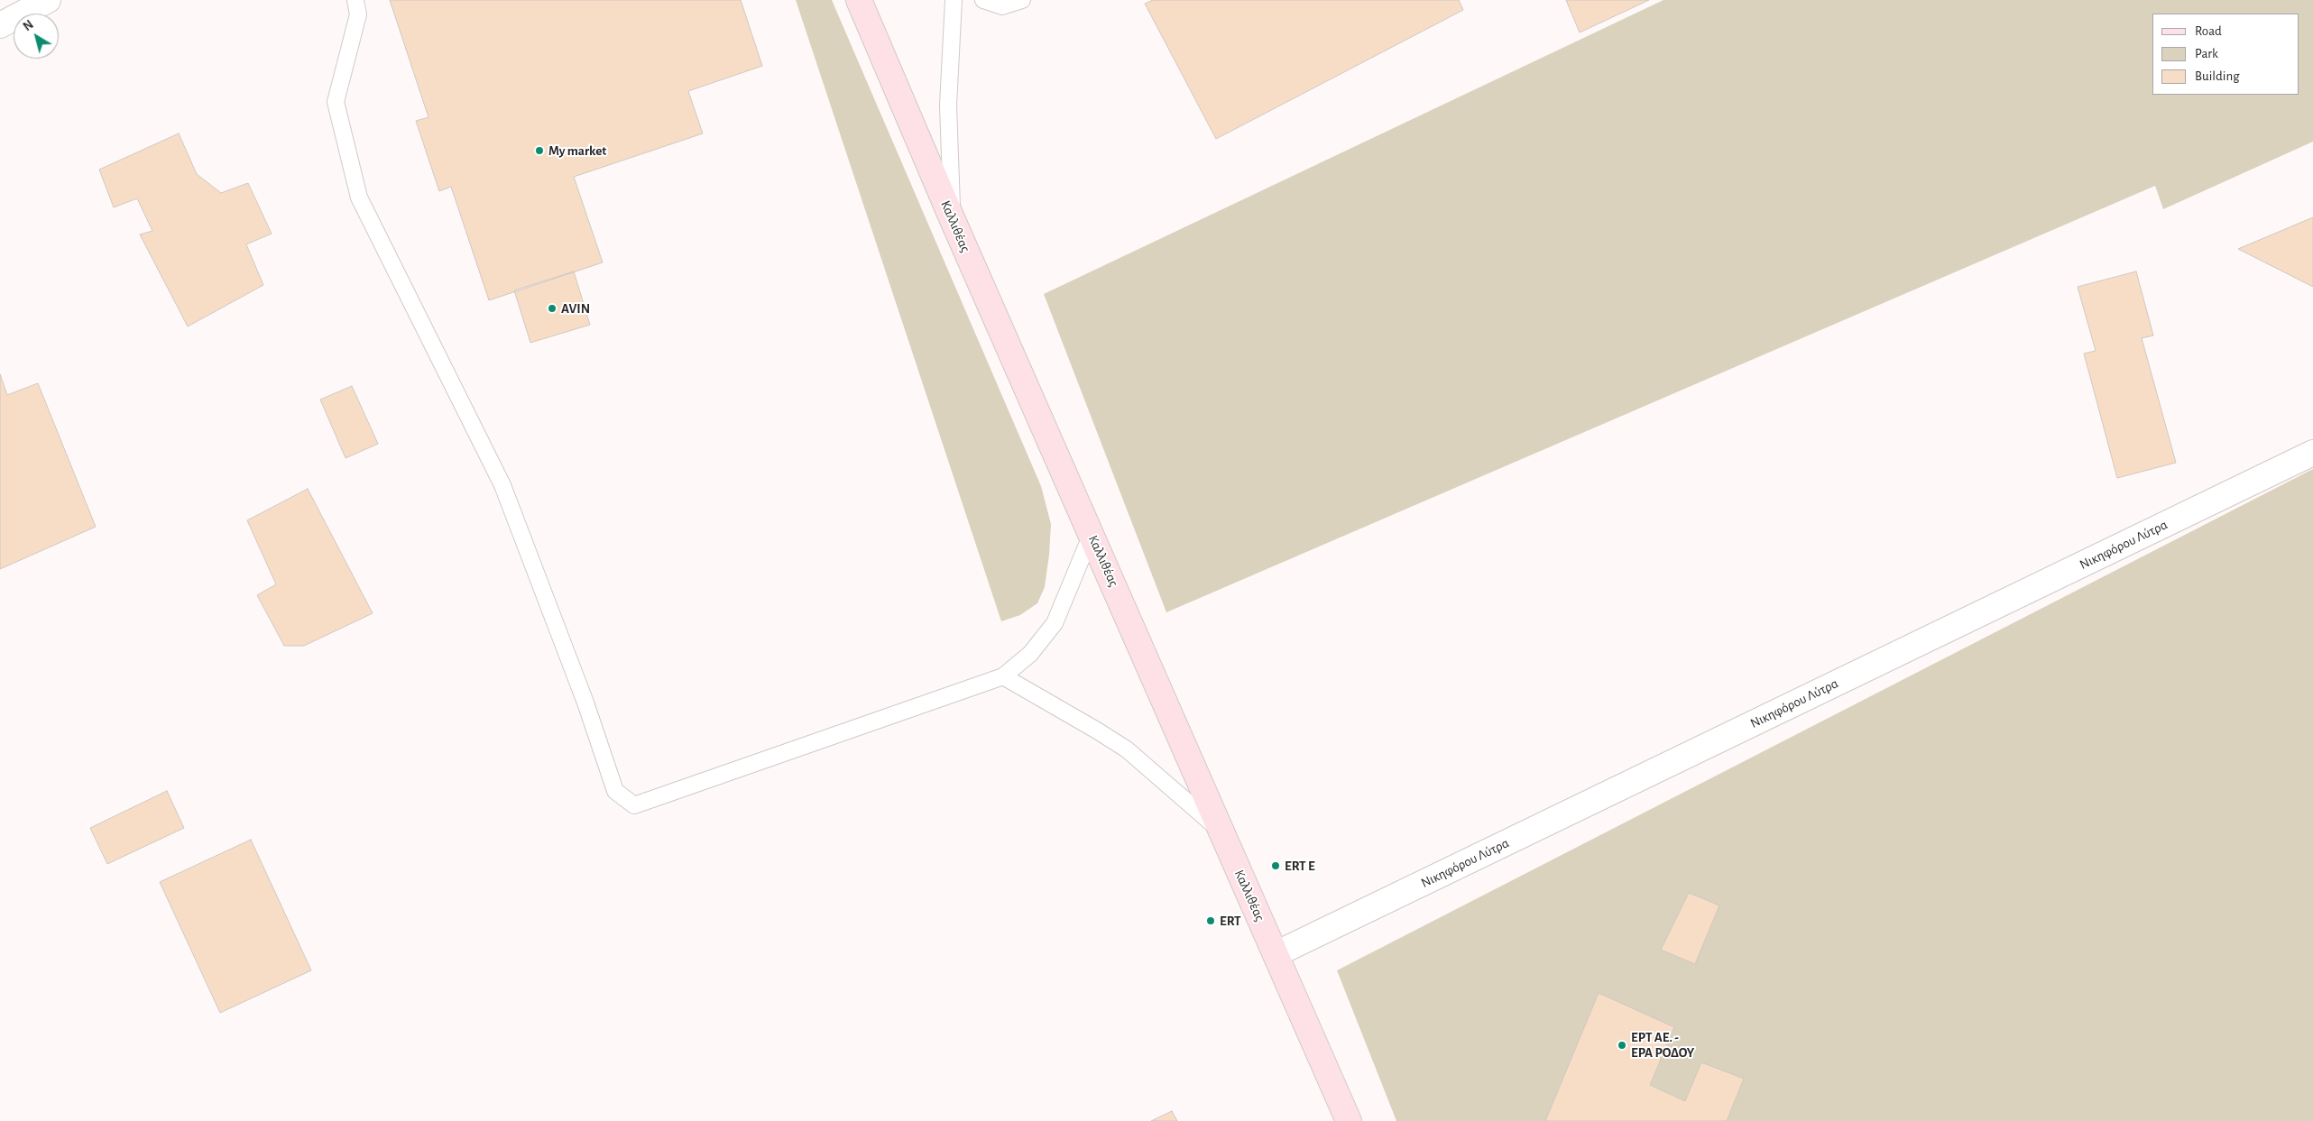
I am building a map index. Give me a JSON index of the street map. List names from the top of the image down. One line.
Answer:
{"streets":{"main road":["Καλλιθέας"],"street":["Νικηφόρου Λύτρα"]},"crossings":[["Καλλιθέας","Νικηφόρου Λύτρα"]],"places":["My market","AVIN","ERT E","ERT","ΕΡΤ ΑΕ. - ΕΡΑ ΡΟΔΟΥ"],"legend":["Road","Park","Building"],"north":"top left"}
